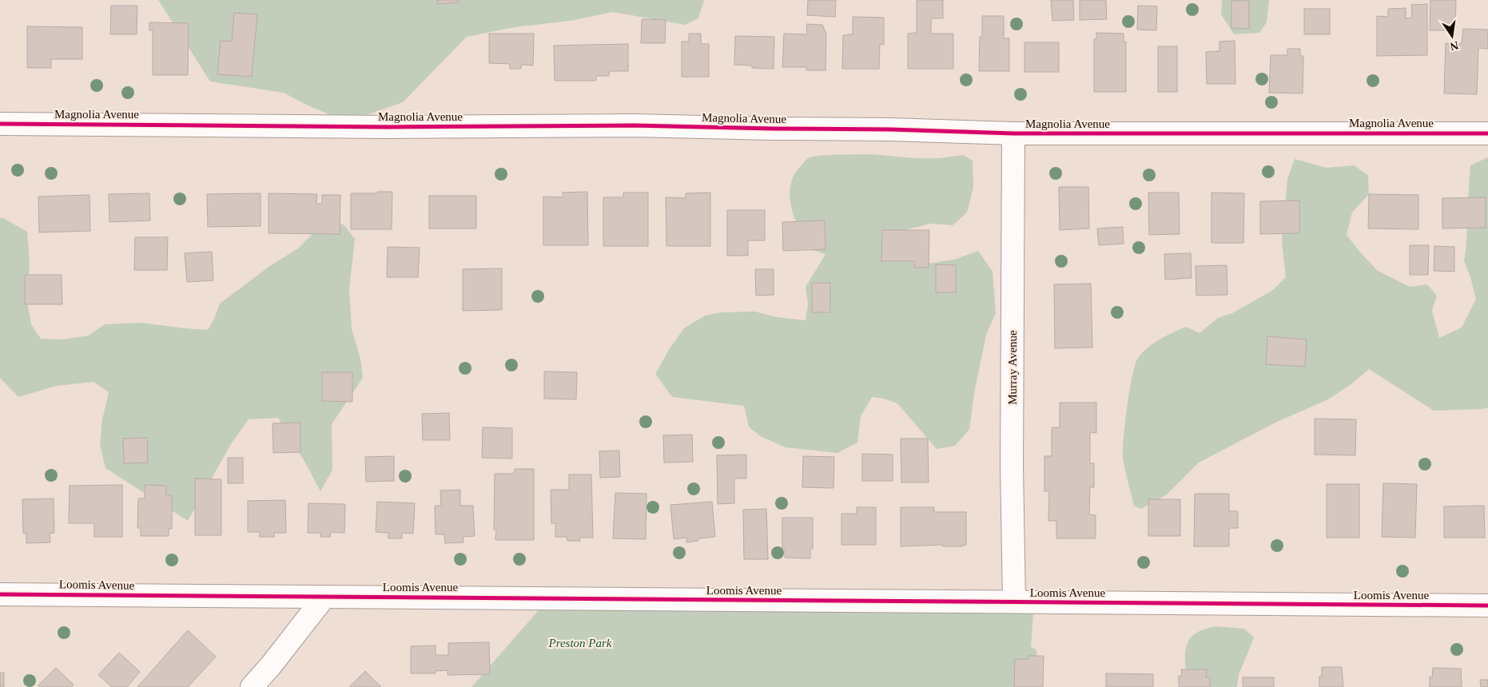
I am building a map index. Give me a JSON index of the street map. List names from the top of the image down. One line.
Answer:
{"streets":{"street":["Magnolia Avenue","Murray Avenue","Loomis Avenue"]},"crossings":[["Magnolia Avenue","Murray Avenue"],["Murray Avenue","Loomis Avenue"]],"parks":["Preston Park"],"north":"bottom"}
